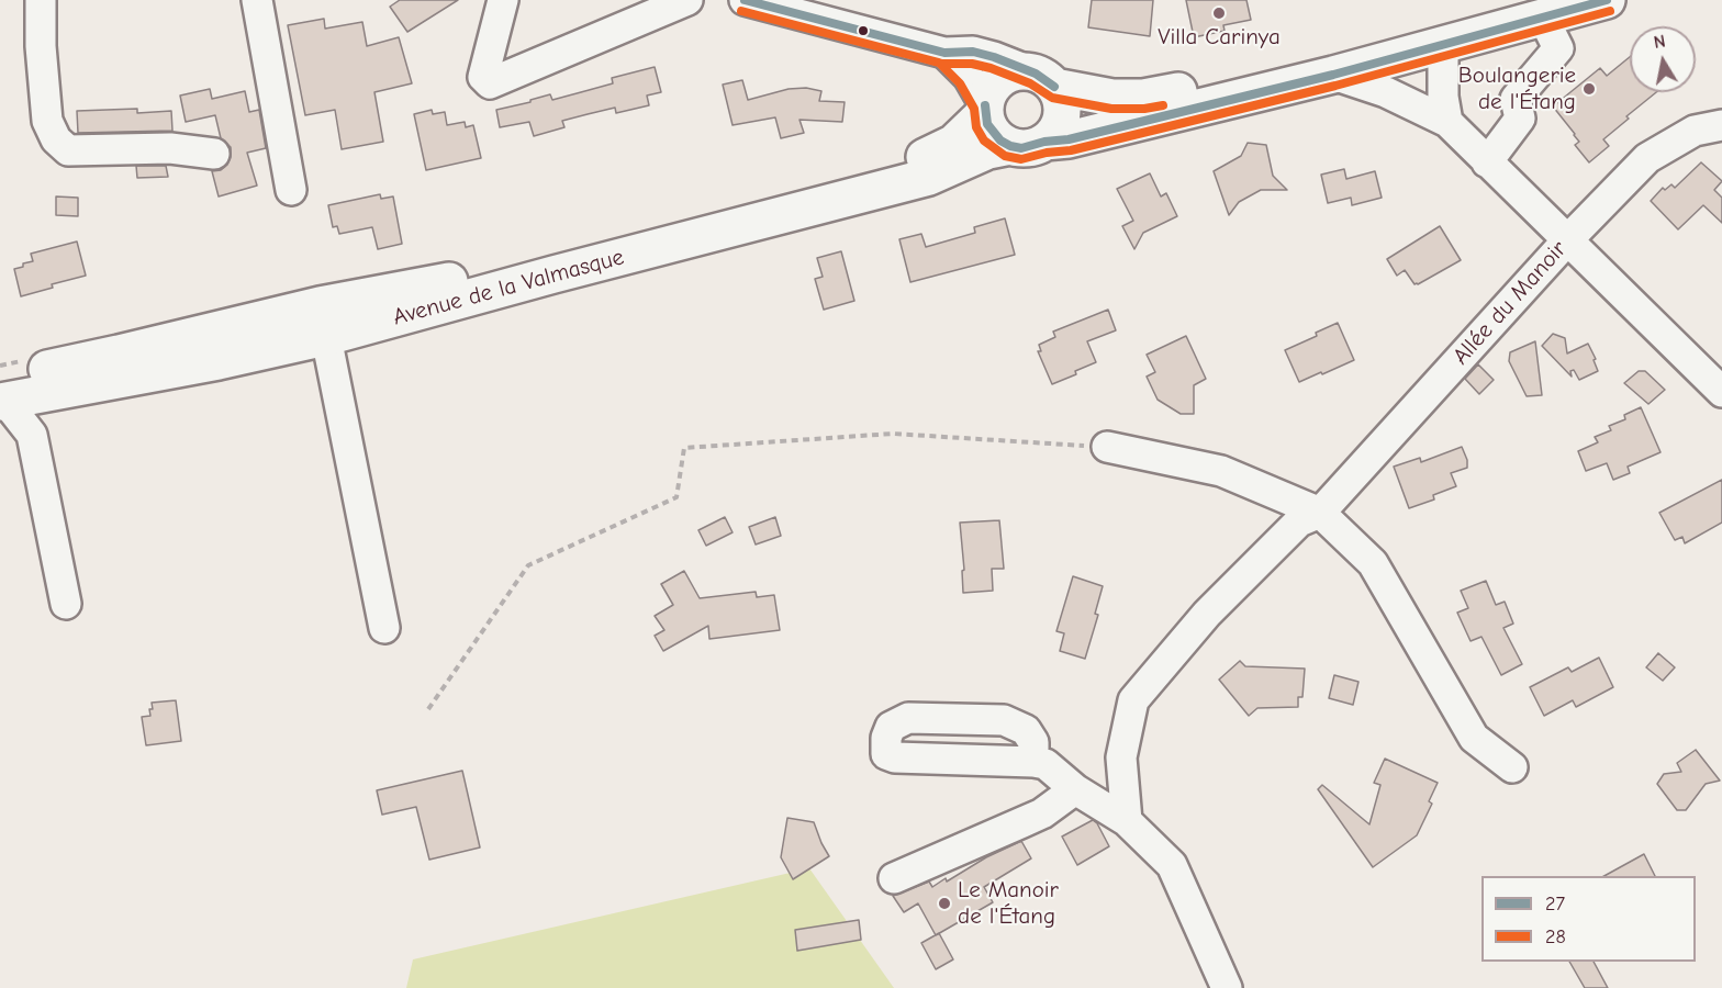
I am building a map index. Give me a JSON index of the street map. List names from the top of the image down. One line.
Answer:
{"streets":{"main road":["Avenue de la Valmasque"],"street":["Allée du Manoir"]},"places":["Villa Carinya","Boulangerie de l'Étang","Le Manoir de l'Étang"],"lines":["transit line 27","transit line 28"],"legend":["27","28"],"north":"top"}
